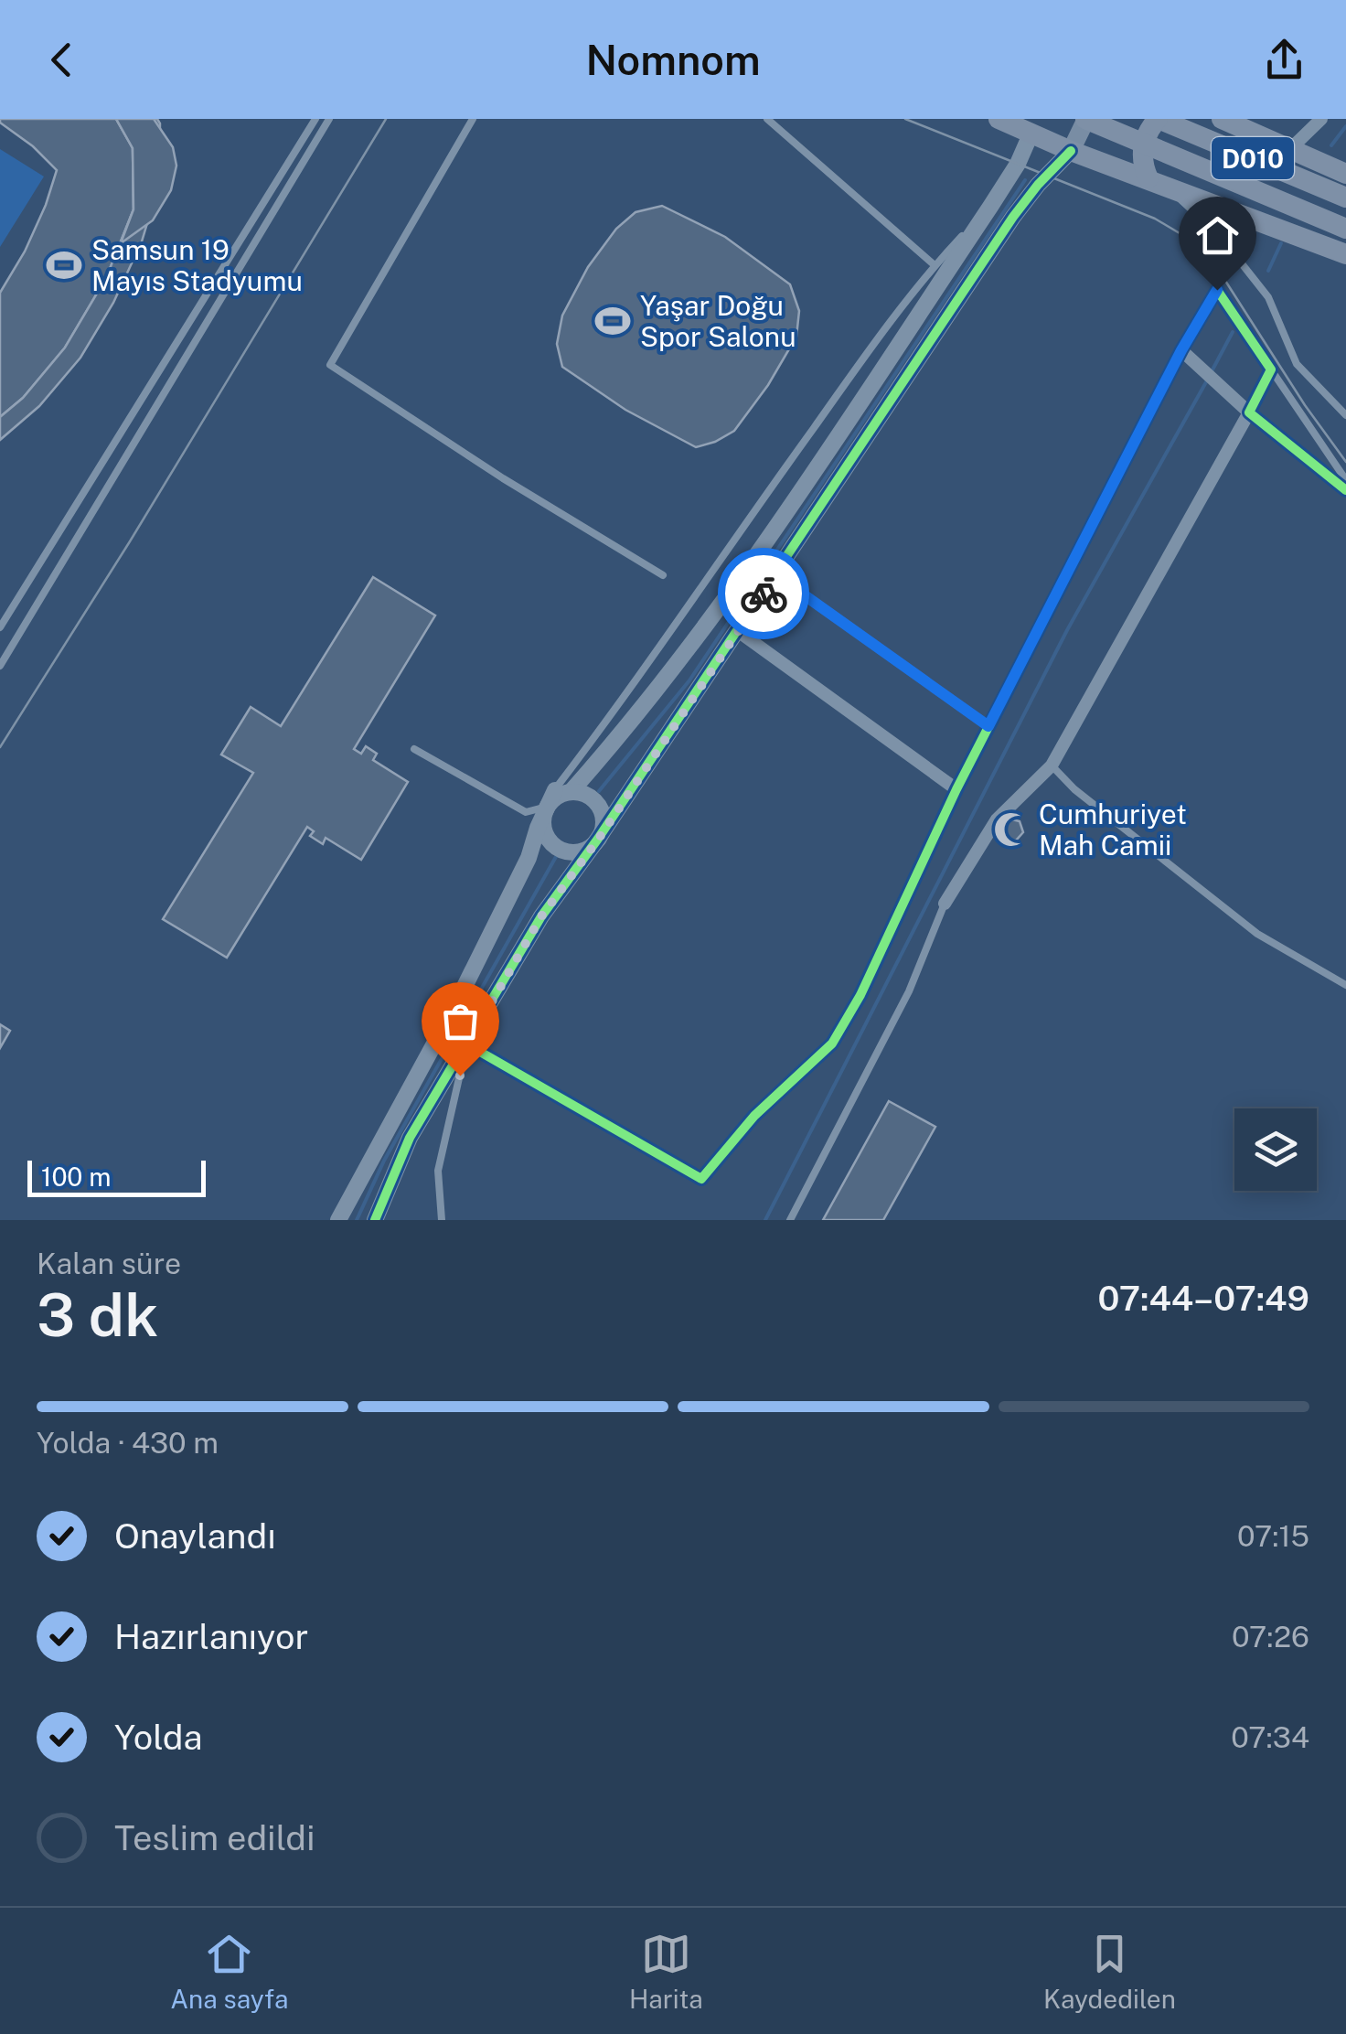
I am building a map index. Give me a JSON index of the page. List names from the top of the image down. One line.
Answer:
{"streets":{"highway":["D010"]},"places":{"sports":["Samsun 19 Mayıs Stadyumu","Yaşar Doğu Spor Salonu"],"mosque":["Cumhuriyet Mah Camii"]},"scale_bar":"100 m","page":{"header":"Nomnom","scale":"100 m","heading":["3 dk","Kalan süre","07:44–07:49"],"bar":"Yolda · 430 m","list":[["Onaylandı","07:15"],["Hazırlanıyor","07:26"],["Yolda","07:34"],"Teslim edildi"],"tabs":["Ana sayfa","Harita","Kaydedilen"]}}
